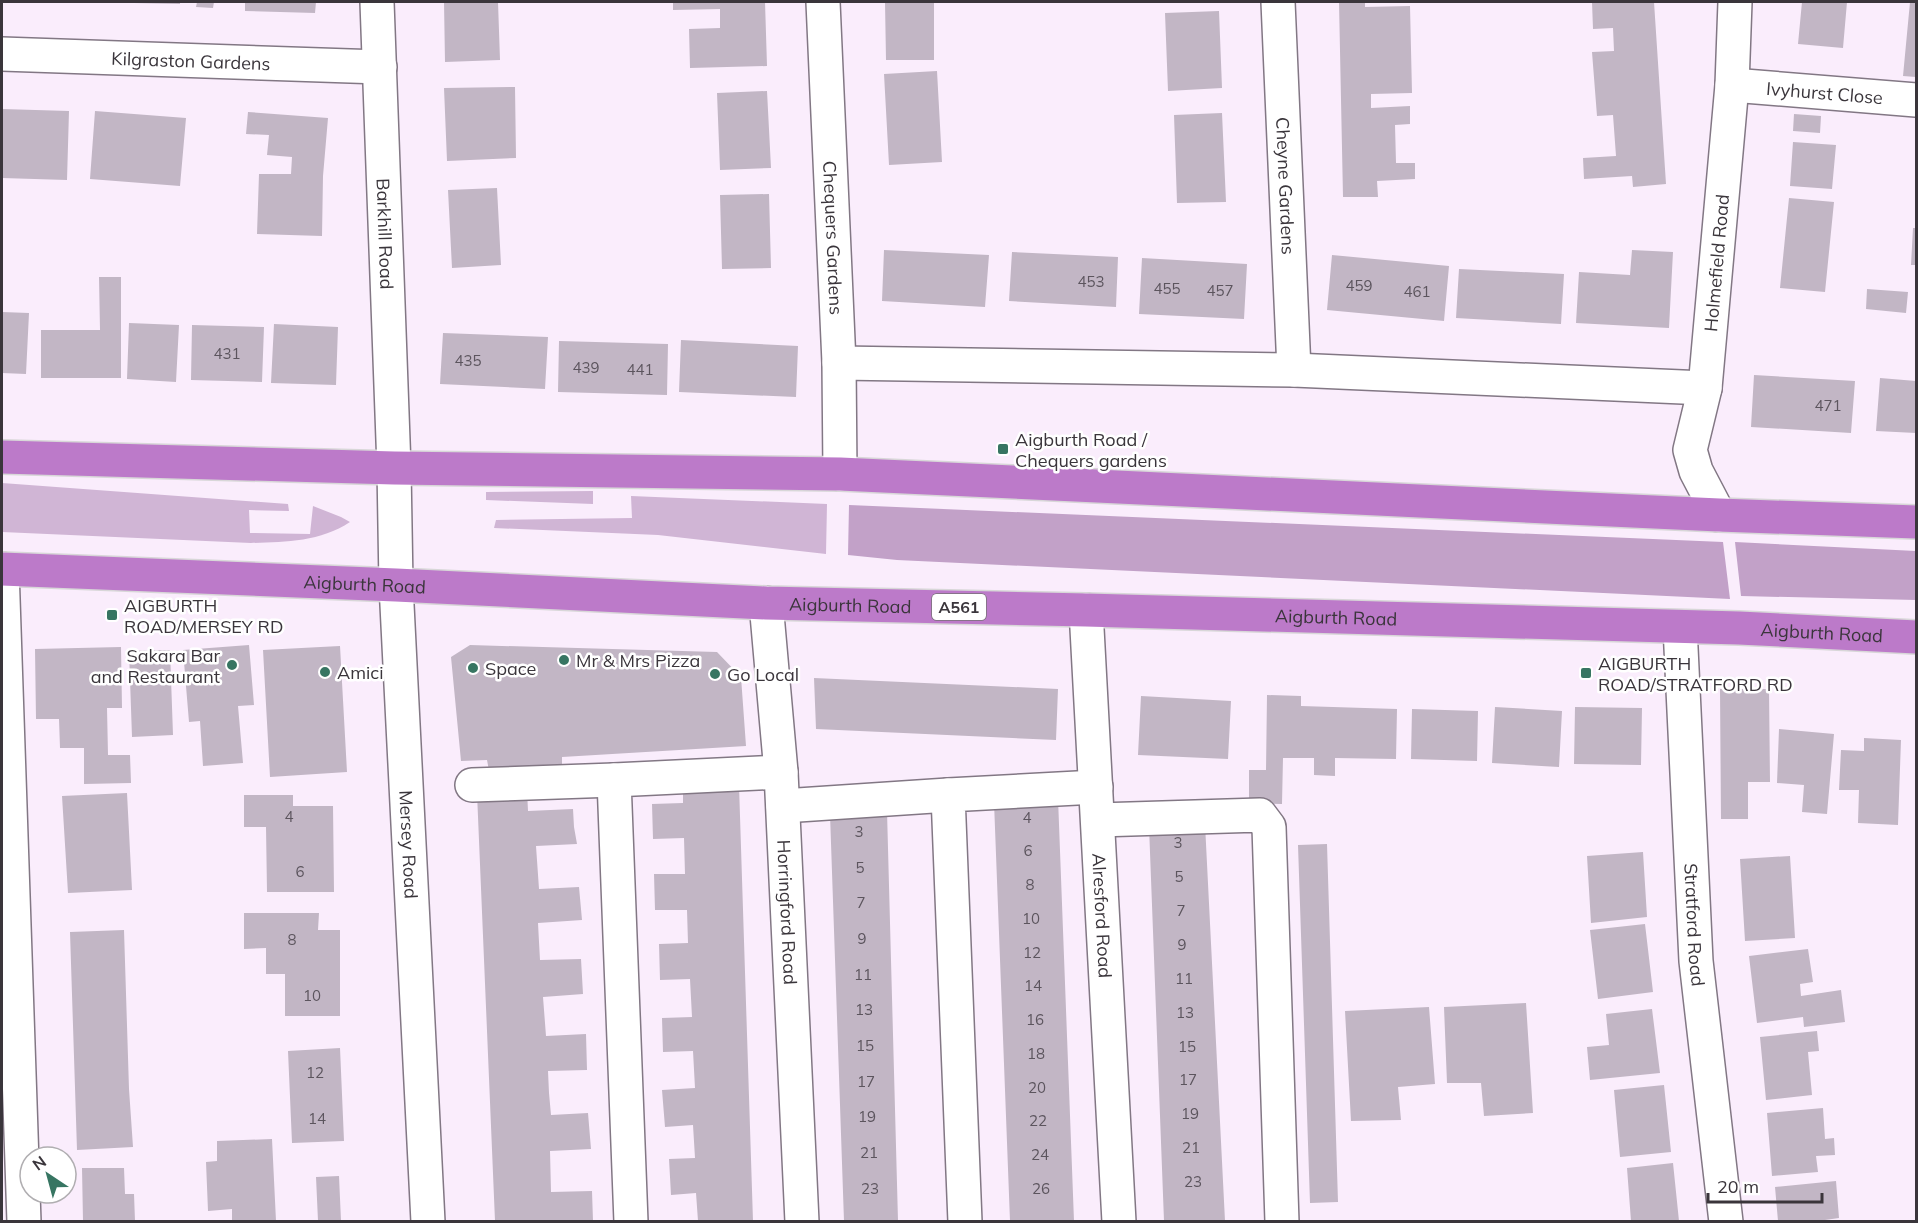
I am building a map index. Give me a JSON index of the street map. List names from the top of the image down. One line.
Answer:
{"streets":{"highway":["Aigburth Road","A561"],"street":["Kilgraston Gardens","Ivyhurst Close","Cheyne Gardens","Barkhill Road","Chequers Gardens","Holmefield Road","Mersey Road","Horringford Road","Alresford Road","Stratford Road"]},"crossings":[["Kilgraston Gardens","Barkhill Road"],["Ivyhurst Close","Holmefield Road"],["Barkhill Road","Mersey Road"],["Aigburth Road","Mersey Road"],["Aigburth Road","Horringford Road"],["Aigburth Road","Alresford Road"],["Aigburth Road","Stratford Road"]],"places":{"transit":["Aigburth Road / Chequers gardens","AIGBURTH ROAD/MERSEY RD","AIGBURTH ROAD/STRATFORD RD"],"other":["Mr & Mrs Pizza","Sakara Bar and Restaurant","Space","Amici","Go Local"]},"house_numbers":["453","459","455","457","461","431","435","439","441","471","4","4","3","3","6","5","6","5","8","7","7","10","9","8","9","12","11","11","14","10","13","13","16","15","15","18","12","17","17","20","19","19","14","22","21","21","24","23","23","26"],"scale_bar":"20 m","north":"top left"}
